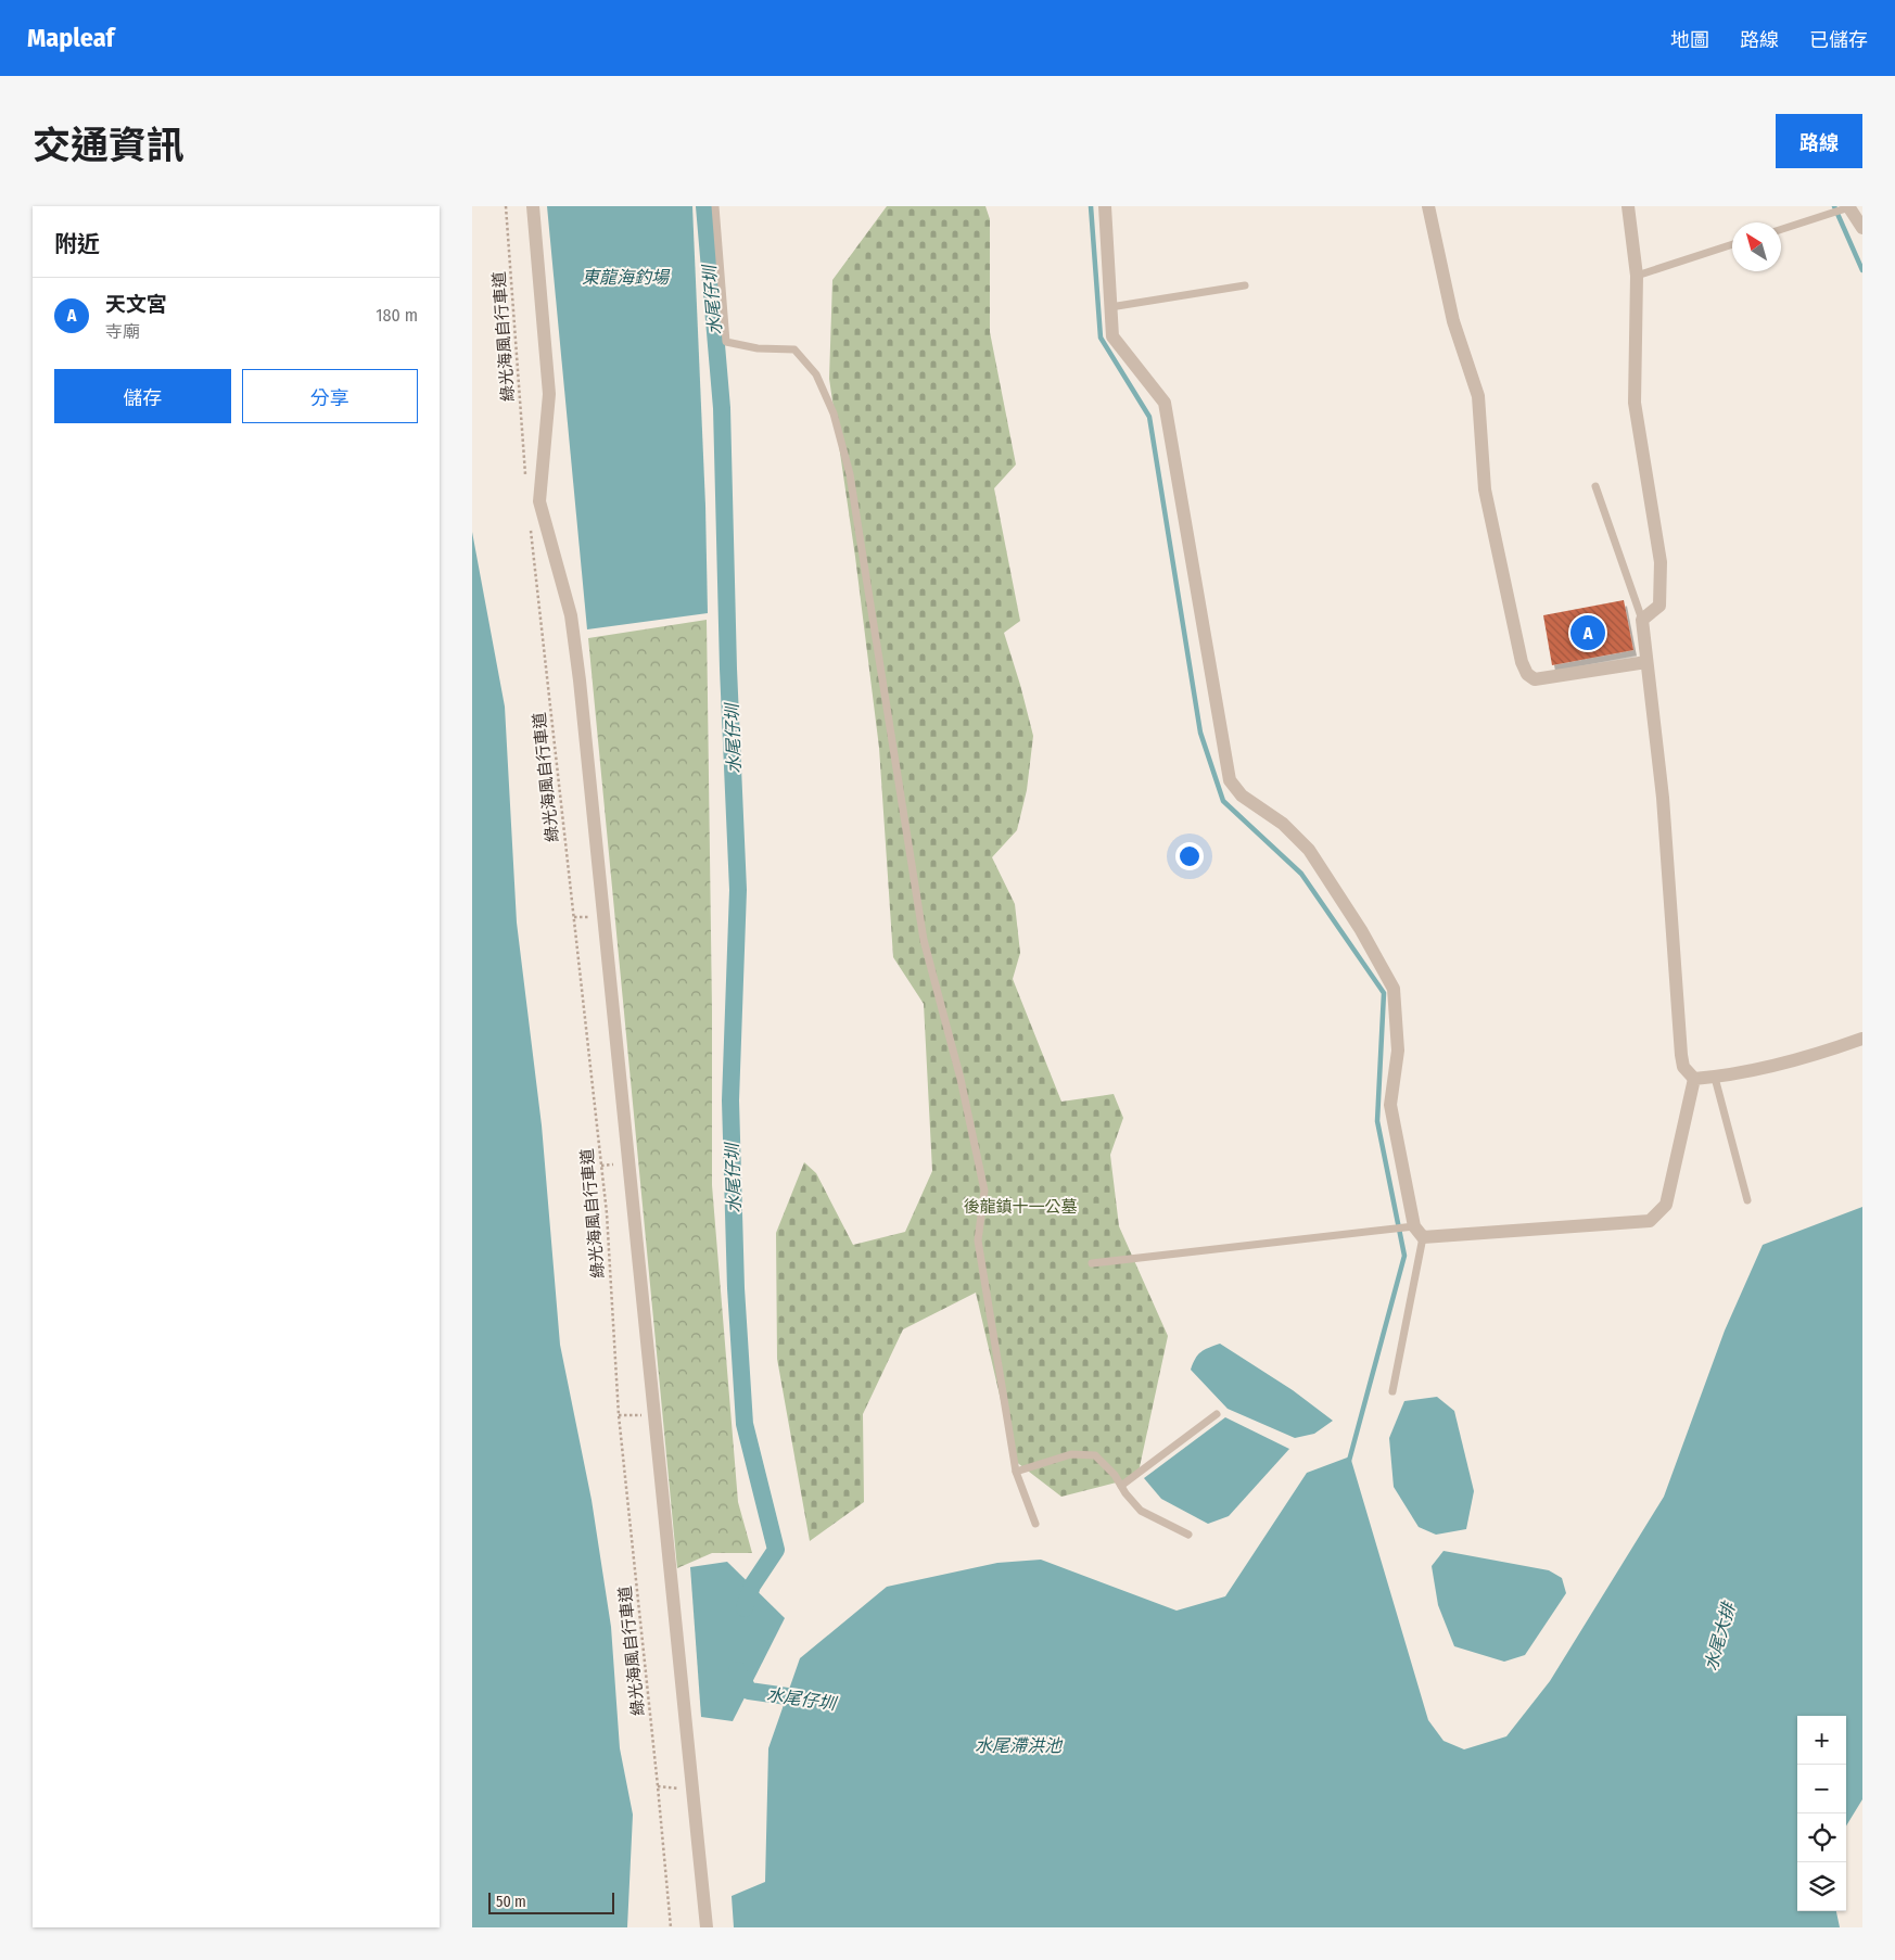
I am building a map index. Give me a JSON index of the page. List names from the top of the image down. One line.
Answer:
{"streets":{"path":["綠光海風自行車道"]},"water":["東龍海釣場","水尾仔圳","水尾大排","水尾滯洪池"],"parks":["後龍鎮十一公墓"],"scale_bar":"50 m","north":"top left","page":{"header":"Mapleaf","nav":["地圖","路線","已儲存"],"title":"交通資訊","buttons":["路線",["儲存","分享"]],"heading":"附近","list":[{"mark":"A","name":"天文宮","note":"寺廟","value":"180 m"}],"pins":"A","map_buttons":["+","−"],"scale":"50 m"}}
